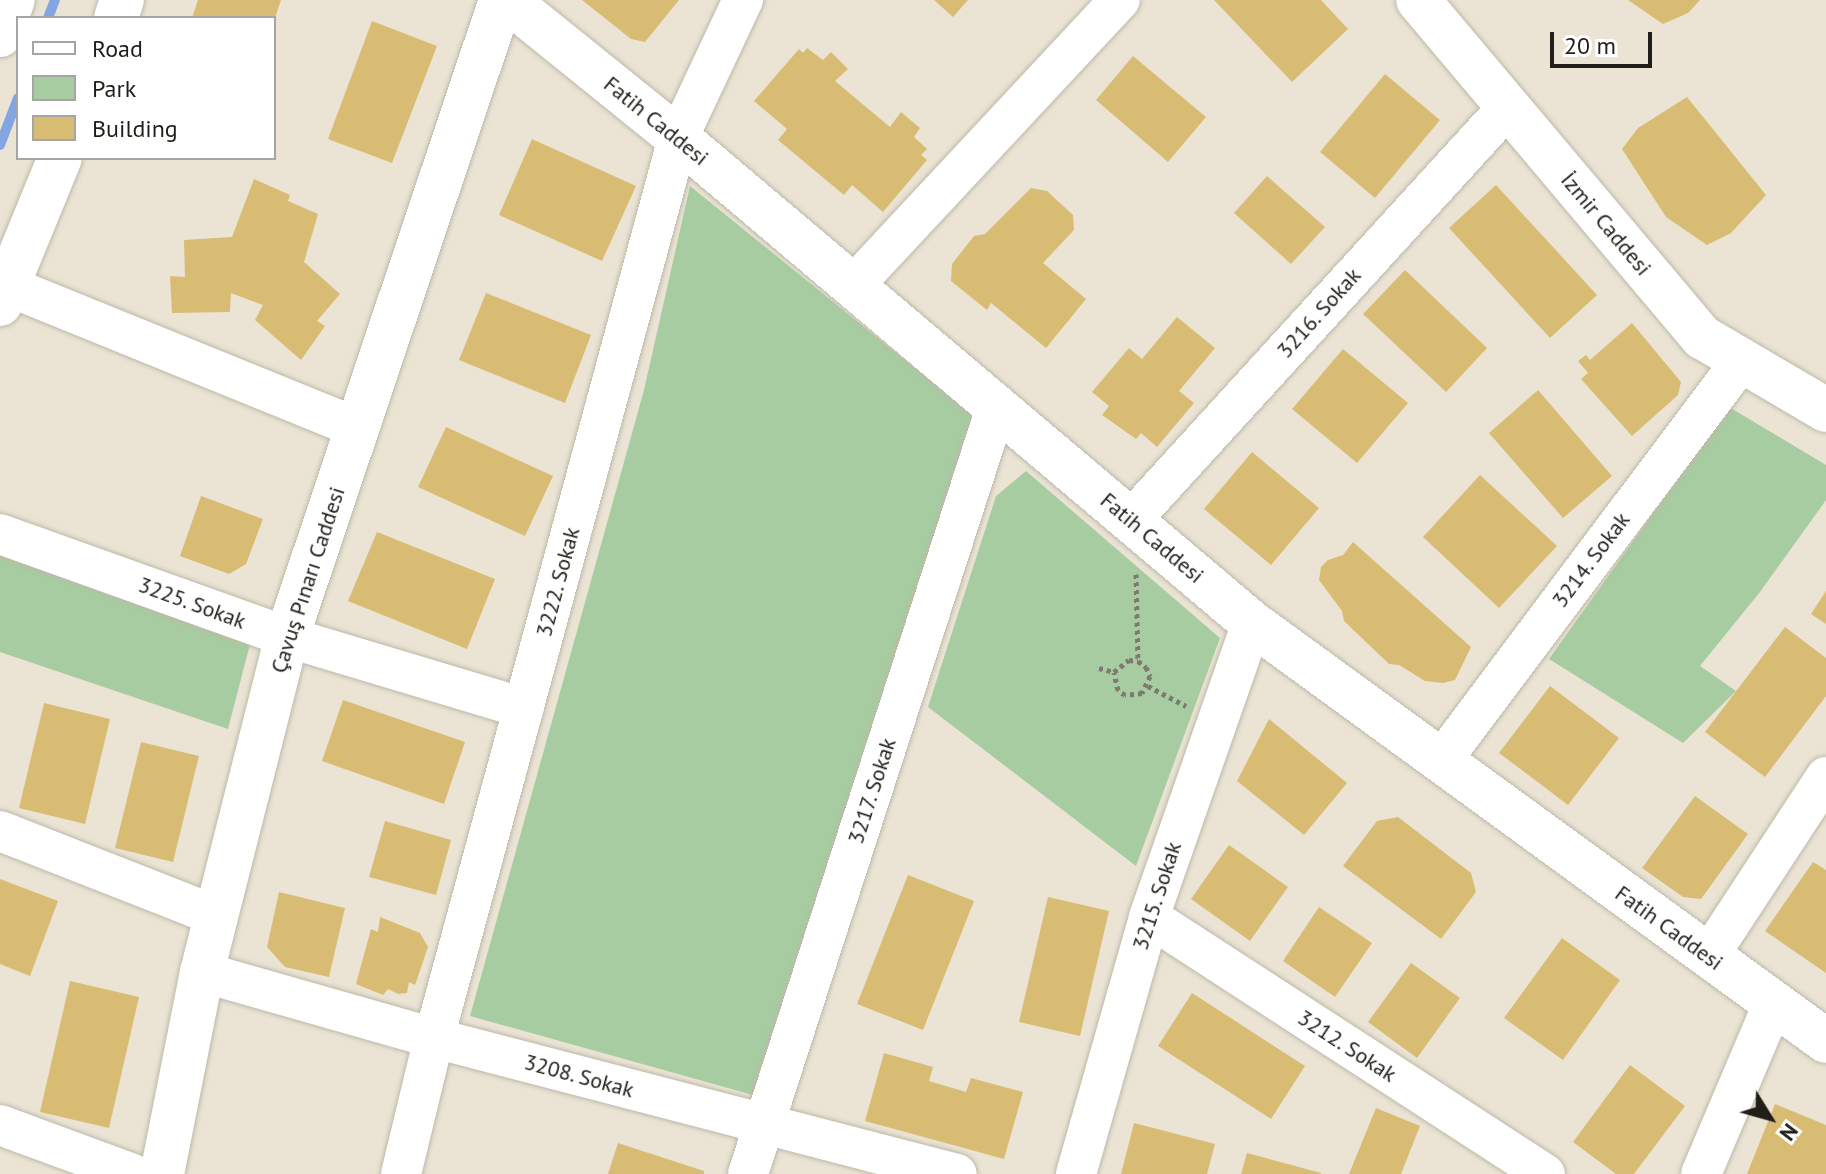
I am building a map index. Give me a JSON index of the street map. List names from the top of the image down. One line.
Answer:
{"streets":{"street":["Fatih Caddesi","İzmir Caddesi","3216. Sokak","3214. Sokak","Çavuş Pınarı Caddesi","3222. Sokak","3225. Sokak","3217. Sokak","3215. Sokak","3212. Sokak","3208. Sokak"]},"crossings":[["Fatih Caddesi","3216. Sokak"],["Fatih Caddesi","3214. Sokak"],["Fatih Caddesi","Çavuş Pınarı Caddesi"],["Fatih Caddesi","3222. Sokak"],["Fatih Caddesi","3217. Sokak"],["Fatih Caddesi","3215. Sokak"],["İzmir Caddesi","3216. Sokak"],["İzmir Caddesi","3214. Sokak"],["Çavuş Pınarı Caddesi","3225. Sokak"],["Çavuş Pınarı Caddesi","3208. Sokak"],["3222. Sokak","3225. Sokak"],["3222. Sokak","3208. Sokak"],["3217. Sokak","3208. Sokak"],["3215. Sokak","3212. Sokak"]],"legend":["Road","Park","Building"],"scale_bar":"20 m","north":"bottom right"}
